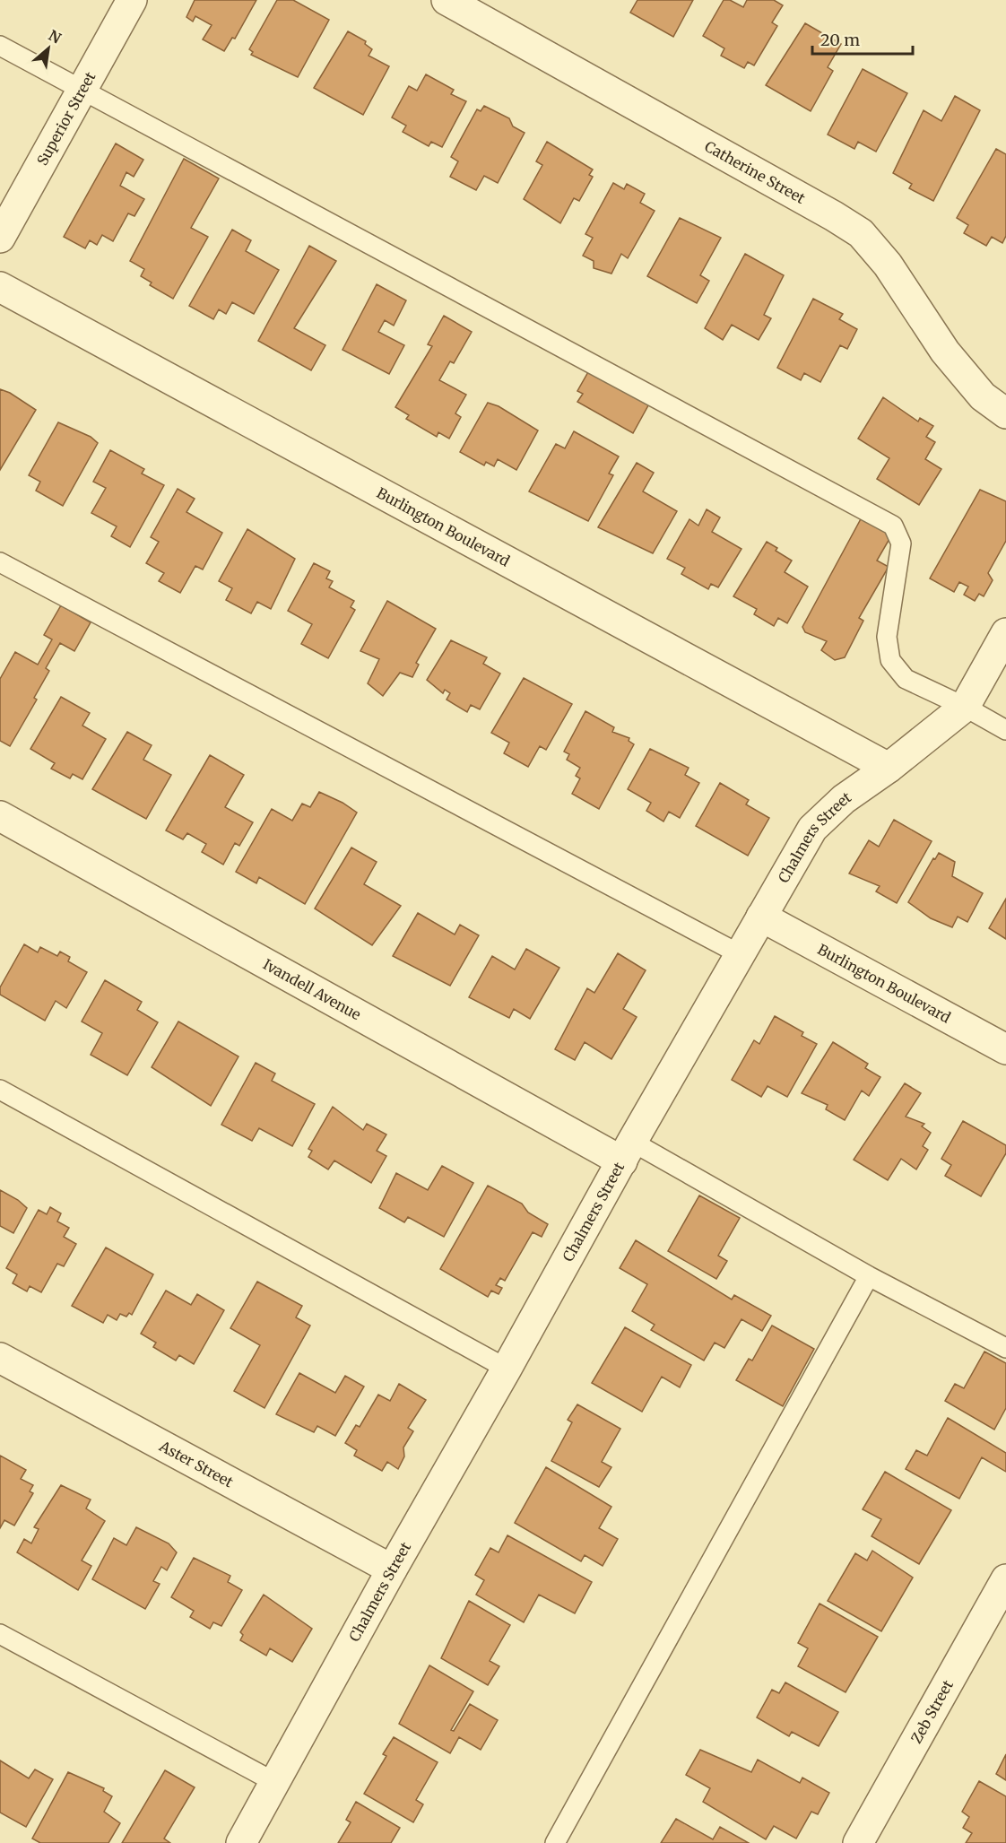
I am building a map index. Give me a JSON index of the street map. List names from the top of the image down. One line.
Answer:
{"streets":{"street":["Superior Street","Catherine Street","Burlington Boulevard","Chalmers Street","Ivandell Avenue","Aster Street","Zeb Street"]},"crossings":[["Burlington Boulevard","Chalmers Street"],["Chalmers Street","Ivandell Avenue"],["Chalmers Street","Aster Street"]],"scale_bar":"20 m","north":"top right"}
